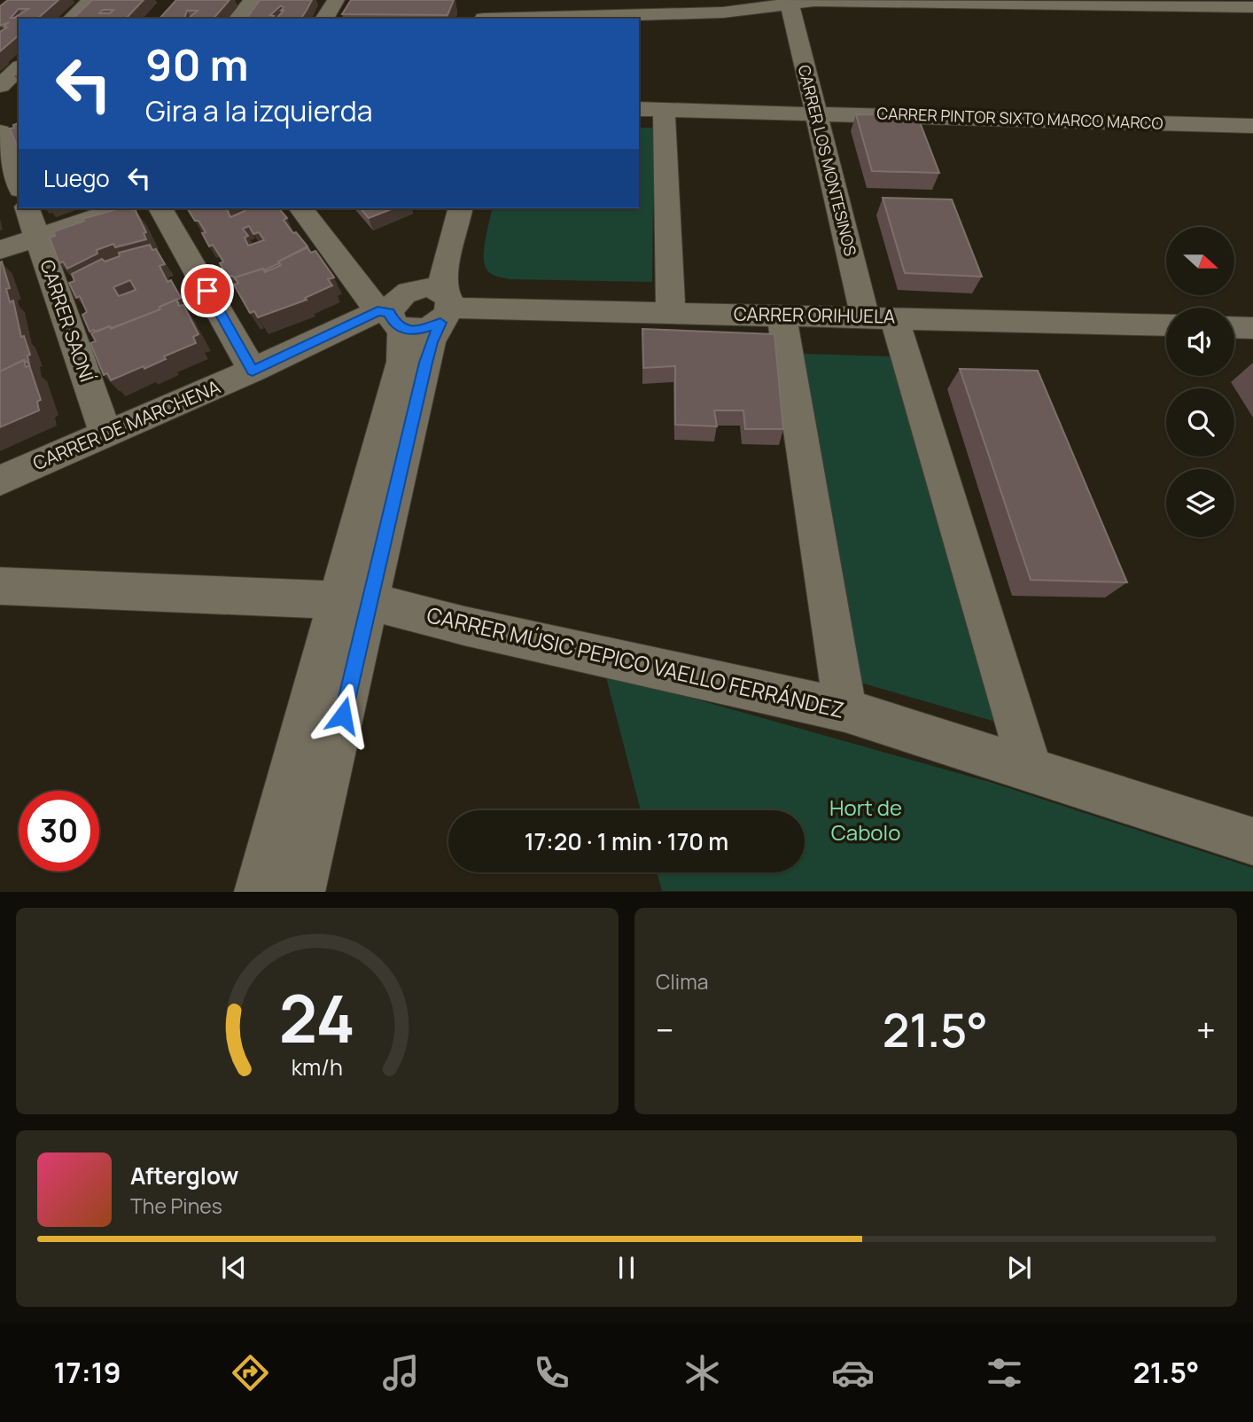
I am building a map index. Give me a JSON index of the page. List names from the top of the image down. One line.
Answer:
{"streets":{"street":["CARRER PINTOR SIXTO MARCO MARCO","CARRER LOS MONTESINOS","CARRER ORIHUELA","CARRER SAONÍ","CARRER DE MARCHENA","CARRER MÚSIC PEPICO VAELLO FERRÁNDEZ"]},"crossings":[["CARRER PINTOR SIXTO MARCO MARCO","CARRER LOS MONTESINOS"],["CARRER LOS MONTESINOS","CARRER ORIHUELA"],["CARRER LOS MONTESINOS","CARRER MÚSIC PEPICO VAELLO FERRÁNDEZ"],["CARRER ORIHUELA","CARRER DE MARCHENA"],["CARRER SAONÍ","CARRER DE MARCHENA"]],"parks":["Hort de Cabolo"],"north":"right","page":{"turn":["90 m","Gira a la izquierda"],"then":"Luego","limit":"30","trip":"17:20 · 1 min · 170 m","tile":"Clima","heat":["−","21.5°","+"],"song":["Afterglow","The Pines"],"tabs":["17:19","21.5°"],"gauge":["24","km/h"]}}
